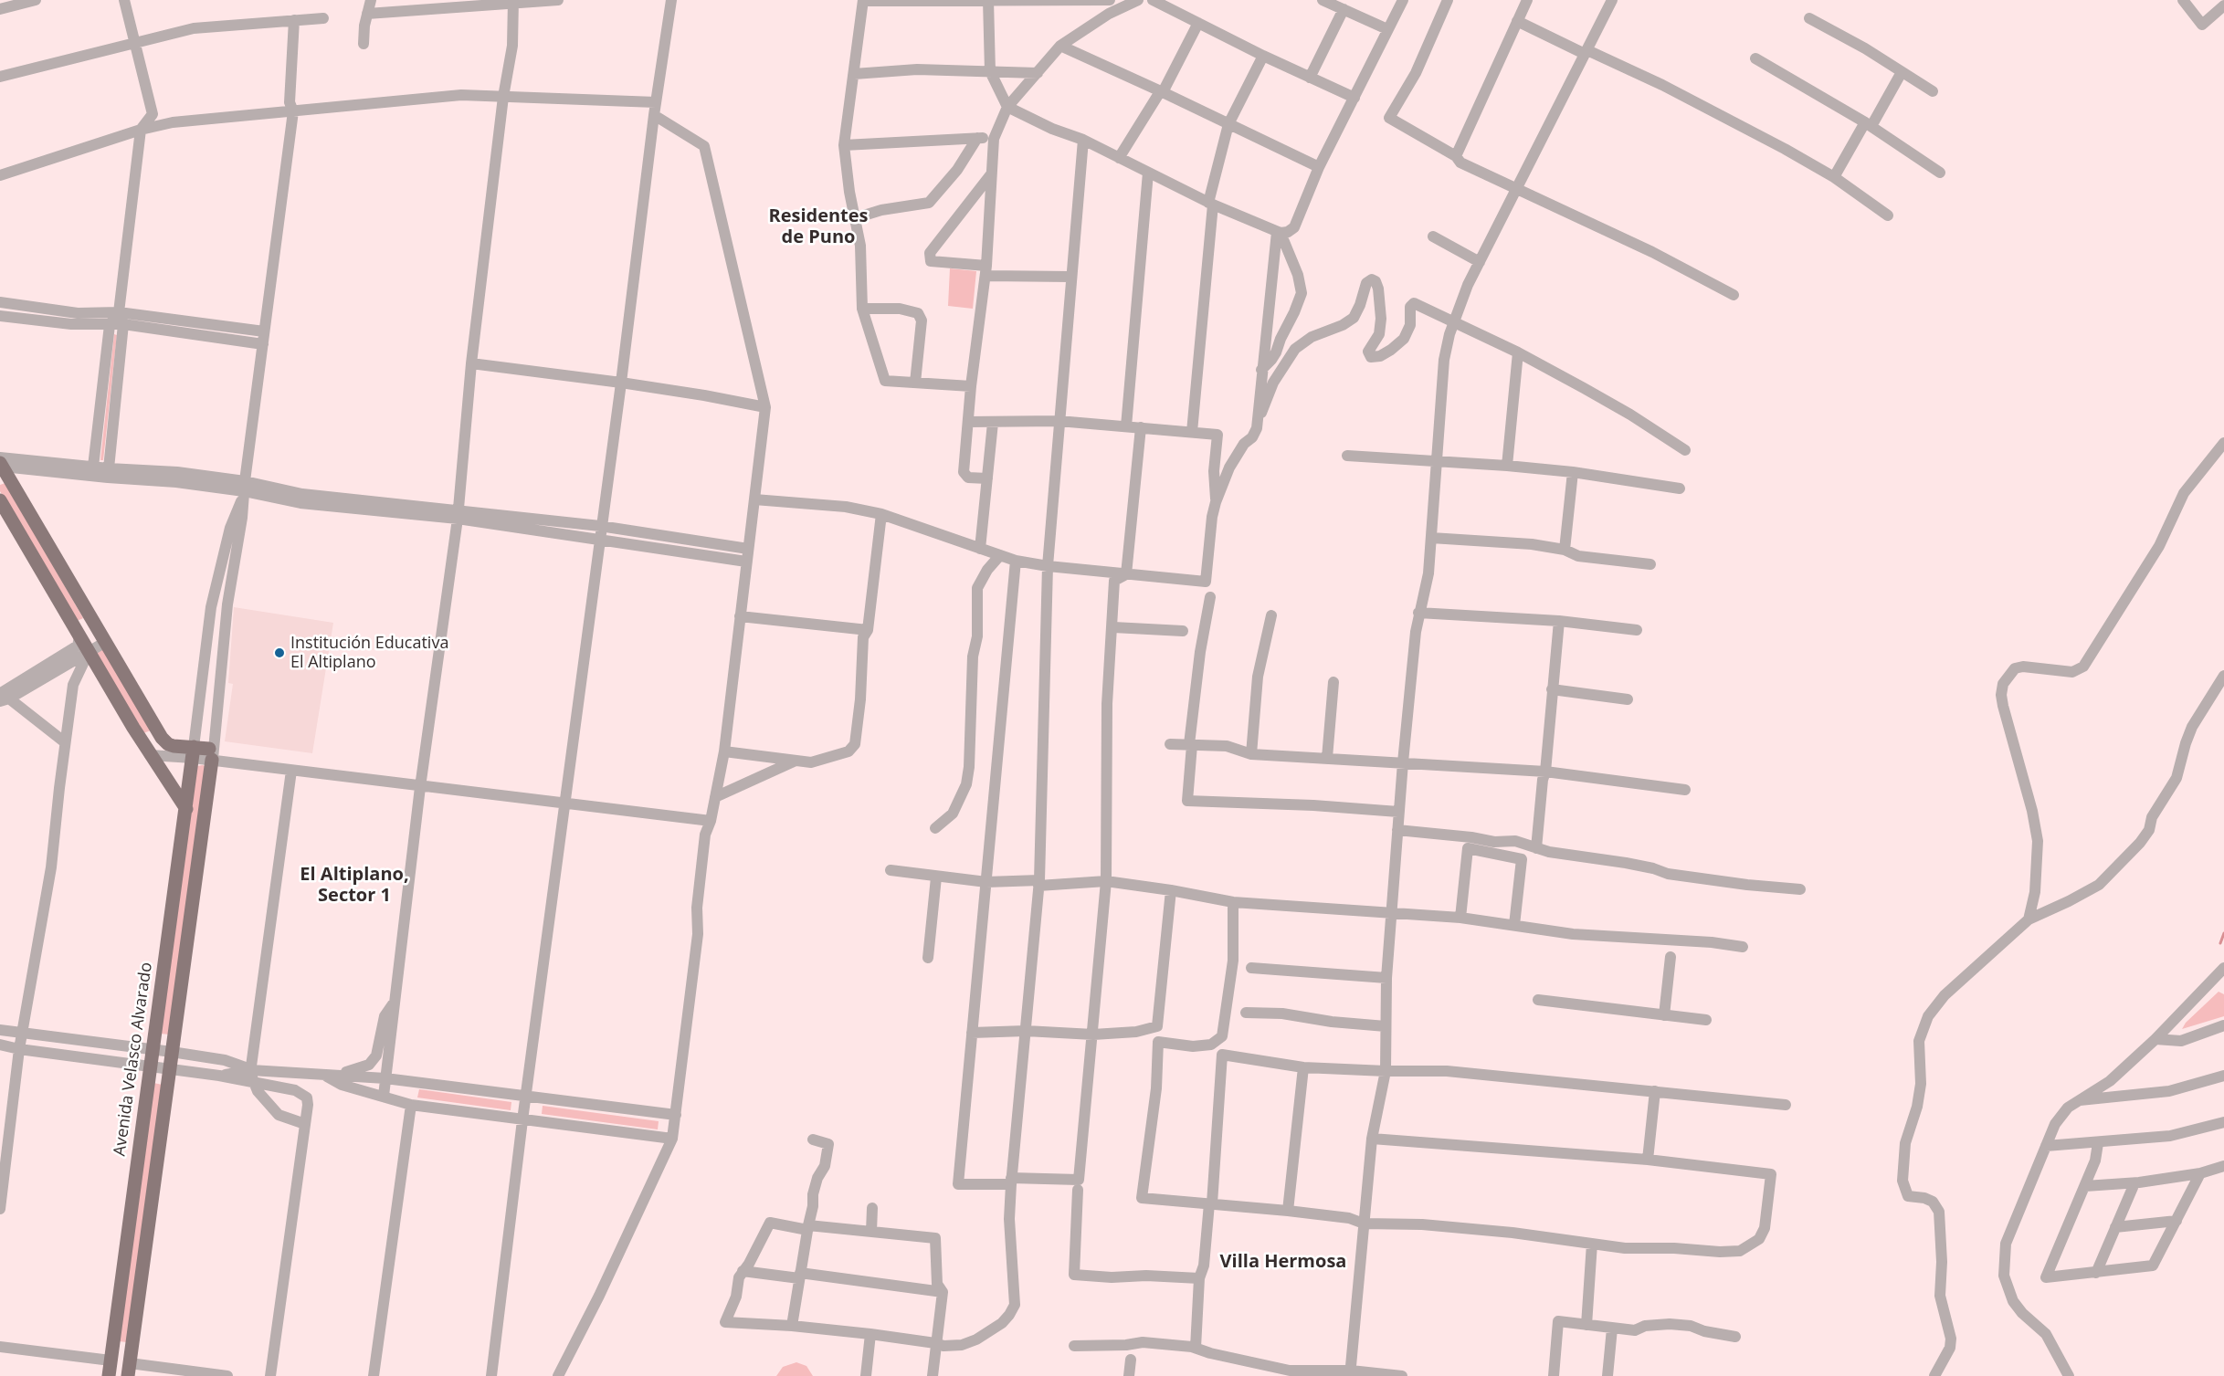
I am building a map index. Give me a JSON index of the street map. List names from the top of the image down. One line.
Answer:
{"streets":{"main road":["Avenida Velasco Alvarado"]},"districts":["Residentes de Puno","El Altiplano, Sector 1","Villa Hermosa"],"places":["Institución Educativa El Altiplano"]}
